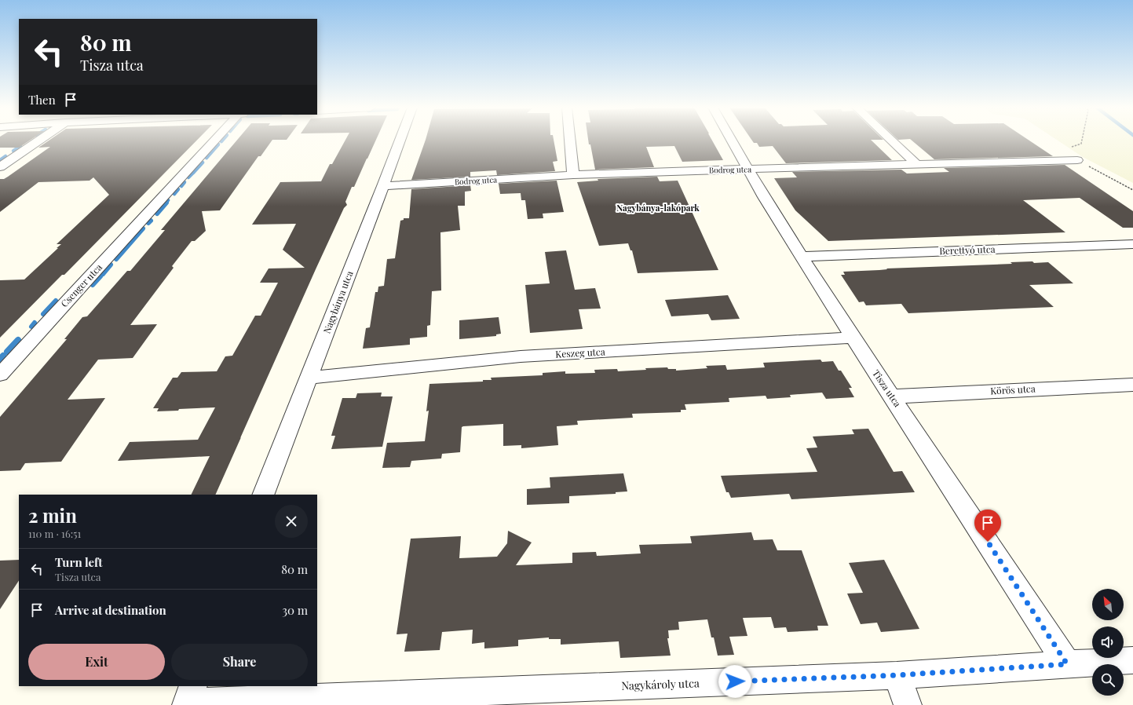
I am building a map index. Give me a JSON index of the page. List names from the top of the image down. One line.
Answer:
{"streets":{"street":["Bodrog utca","Berettyó utca","Csenger utca","Nagybánya utca","Keszeg utca","Tisza utca","Körös utca","Nagykároly utca"]},"crossings":[["Bodrog utca","Nagybánya utca"],["Bodrog utca","Tisza utca"],["Berettyó utca","Tisza utca"],["Nagybánya utca","Keszeg utca"],["Keszeg utca","Tisza utca"],["Tisza utca","Körös utca"],["Tisza utca","Nagykároly utca"]],"districts":["Nagybánya-lakópark"],"north":"top left","page":{"turn":["80 m","Tisza utca"],"then":"Then","heading":["2 min","110 m · 16:51"],"list":[{"name":"Turn left","note":"Tisza utca","value":"80 m"},{"name":"Arrive at destination","value":"30 m"}],"buttons":["Exit","Share"]}}
